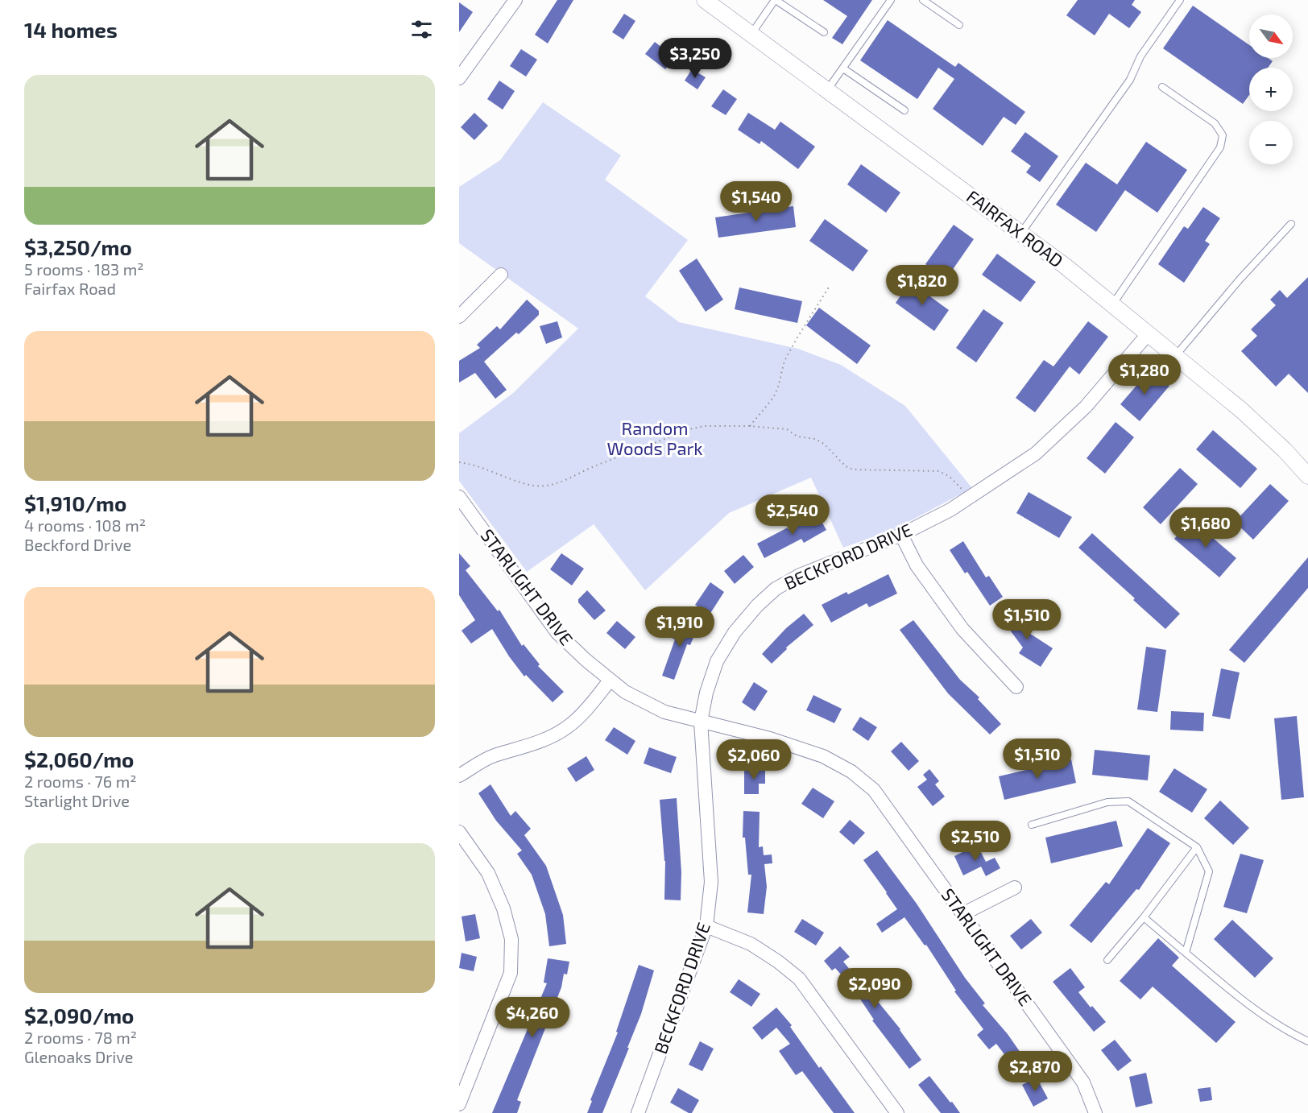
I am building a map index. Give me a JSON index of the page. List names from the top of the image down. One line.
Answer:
{"streets":{"street":["FAIRFAX ROAD","BECKFORD DRIVE","STARLIGHT DRIVE"]},"crossings":[["FAIRFAX ROAD","BECKFORD DRIVE"],["BECKFORD DRIVE","STARLIGHT DRIVE"]],"parks":["Random Woods Park"],"north":"bottom right","page":{"heading":"14 homes","map_buttons":["+","−"],"price":["$3,250","$1,540","$1,820","$1,280","$2,540","$1,680","$1,510","$1,910","$1,510","$2,060","$2,510","$2,090","$4,260","$2,870"],"list":[{"name":"$3,250/mo","note":"5 rooms · 183 m² · Fairfax Road"},{"name":"$1,910/mo","note":"4 rooms · 108 m² · Beckford Drive"},{"name":"$2,060/mo","note":"2 rooms · 76 m² · Starlight Drive"},{"name":"$2,090/mo","note":"2 rooms · 78 m² · Glenoaks Drive"}]}}
